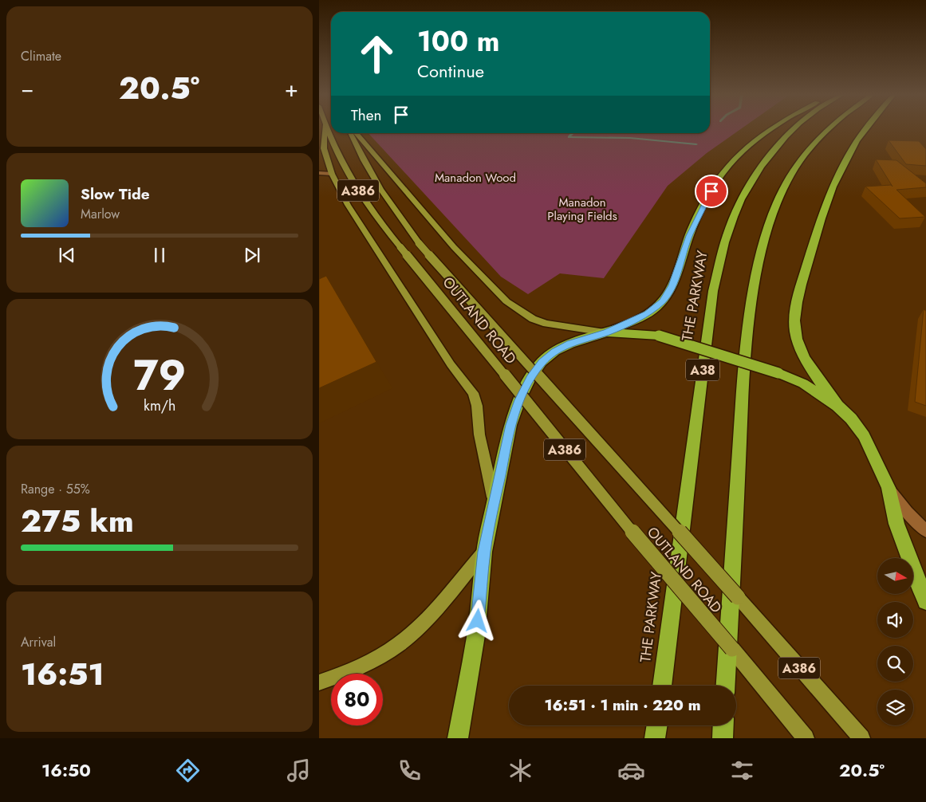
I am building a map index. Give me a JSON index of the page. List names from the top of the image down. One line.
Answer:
{"streets":{"highway":["THE PARKWAY","A38"],"main road":["A386","OUTLAND ROAD"]},"parks":["Manadon Wood","Manadon Playing Fields"],"north":"right","page":{"tile":["Climate",["Range · 55%","275 km"],["Arrival","16:51"]],"turn":["100 m","Continue"],"heat":["−","20.5°","+"],"then":"Then","song":["Slow Tide","Marlow"],"limit":"80","trip":"16:51 · 1 min · 220 m","tabs":["16:50","20.5°"],"gauge":["79","km/h"]}}
